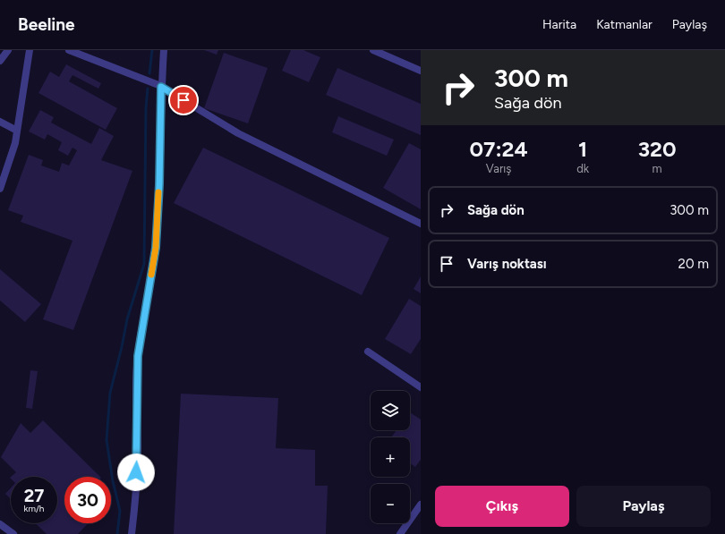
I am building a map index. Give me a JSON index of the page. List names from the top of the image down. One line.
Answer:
{"page":{"header":"Beeline","nav":["Harita","Katmanlar","Paylaş"],"turn":["300 m","Sağa dön"],"eta":["07:24","Varış","1","dk","320","m"],"list":[{"name":"Sağa dön","value":"300 m"},{"name":"Varış noktası","value":"20 m"}],"map_buttons":["+","−"],"speed":"27 km/h","limit":"30","buttons":["Çıkış","Paylaş"]}}
